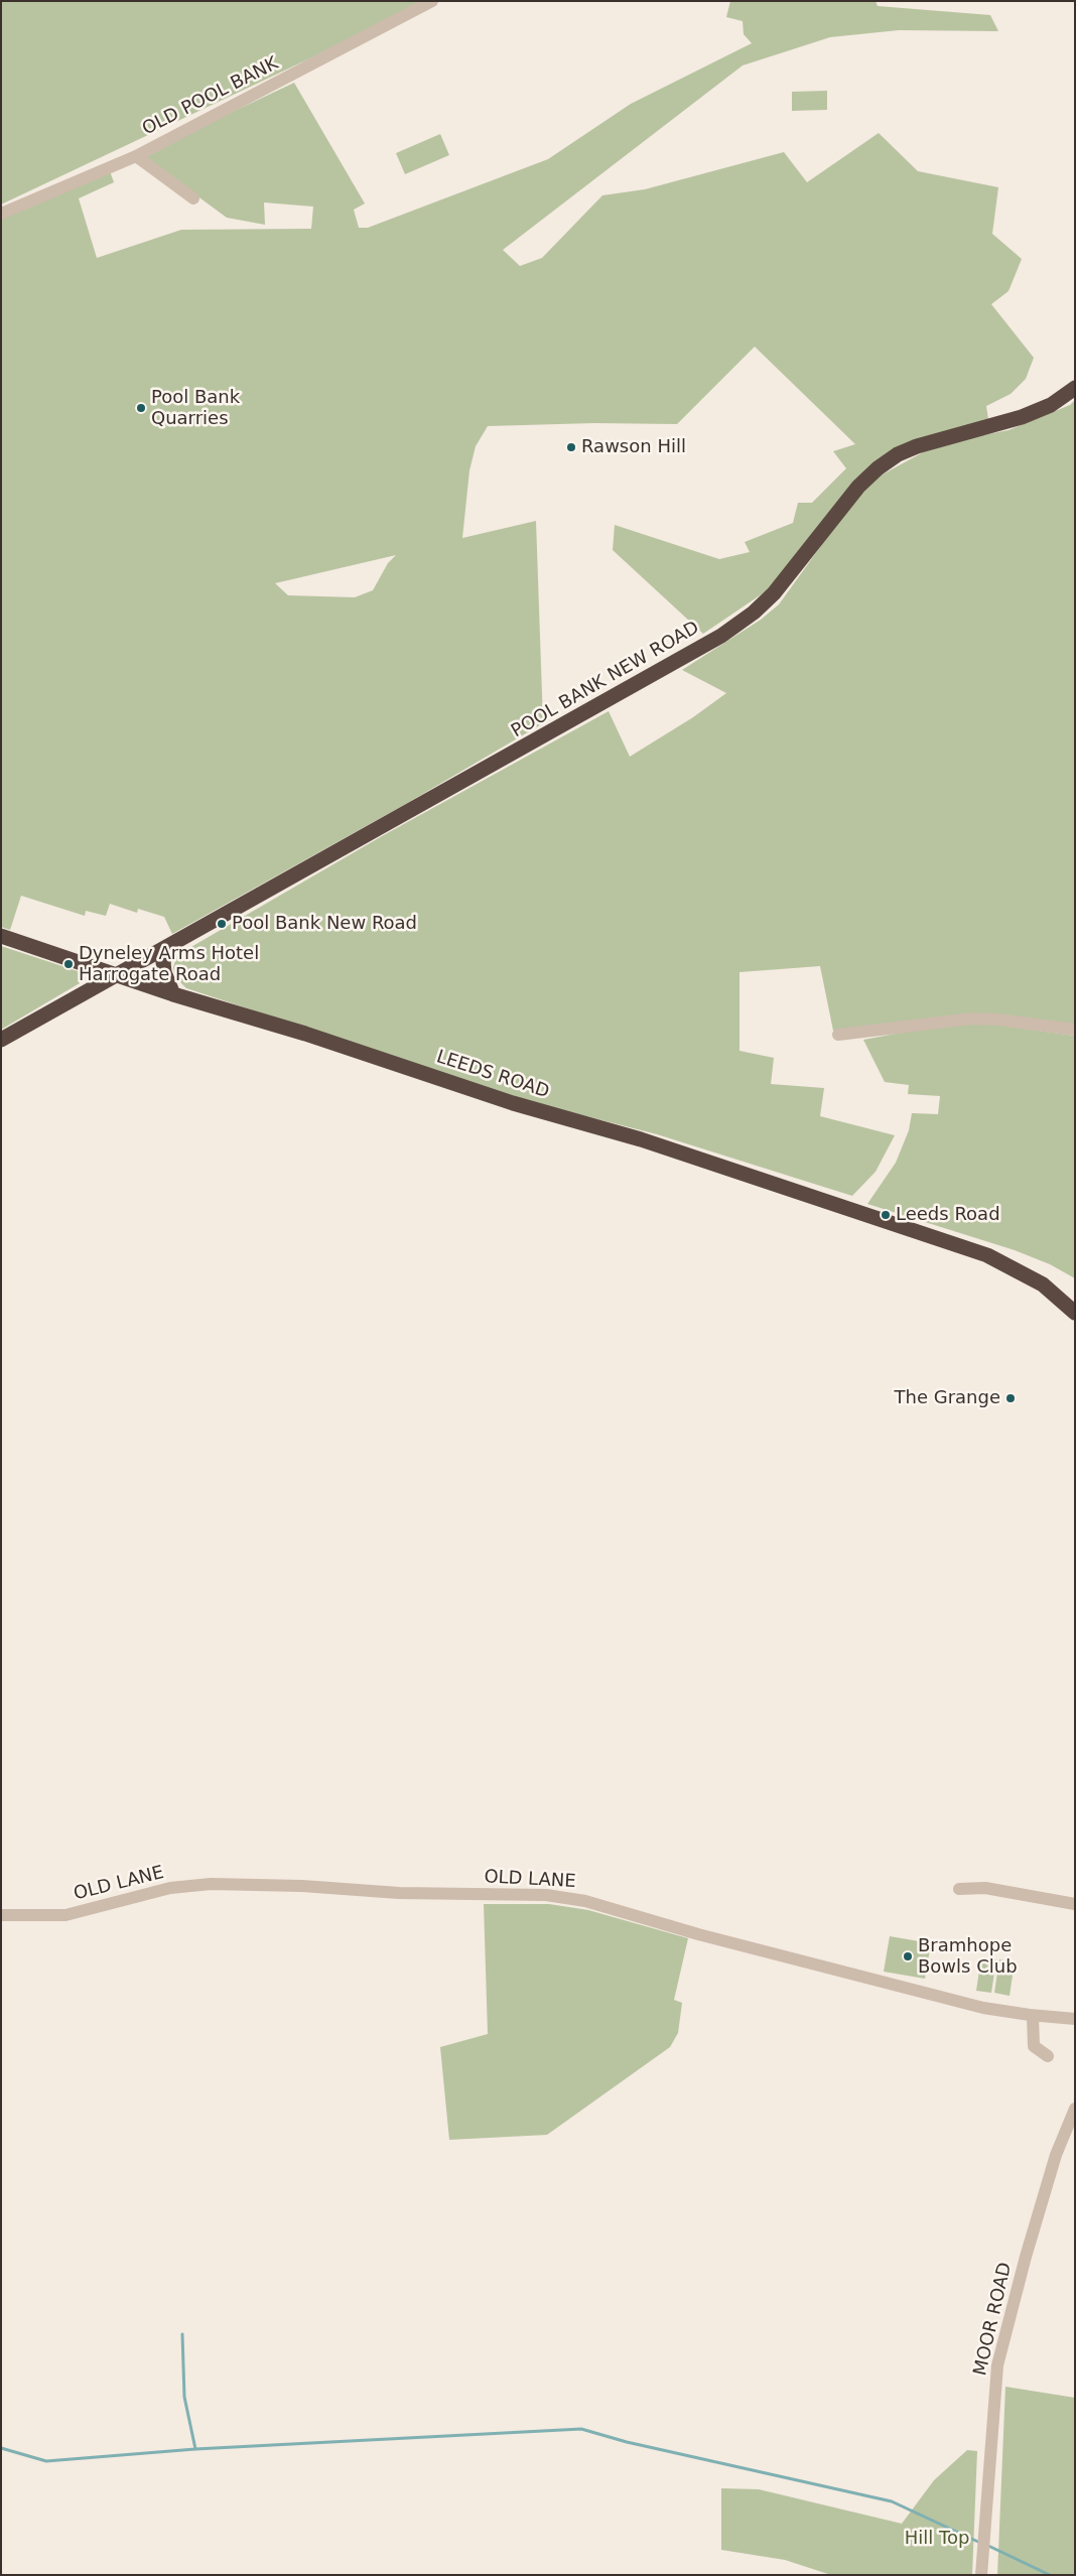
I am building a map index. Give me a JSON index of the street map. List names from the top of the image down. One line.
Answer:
{"streets":{"highway":["POOL BANK NEW ROAD","LEEDS ROAD"],"street":["OLD POOL BANK","OLD LANE","MOOR ROAD"]},"crossings":[["POOL BANK NEW ROAD","LEEDS ROAD"]],"parks":["Hill Top"],"places":["Pool Bank Quarries","Rawson Hill","Pool Bank New Road","Dyneley Arms Hotel Harrogate Road","Leeds Road","The Grange","Bramhope Bowls Club"]}
